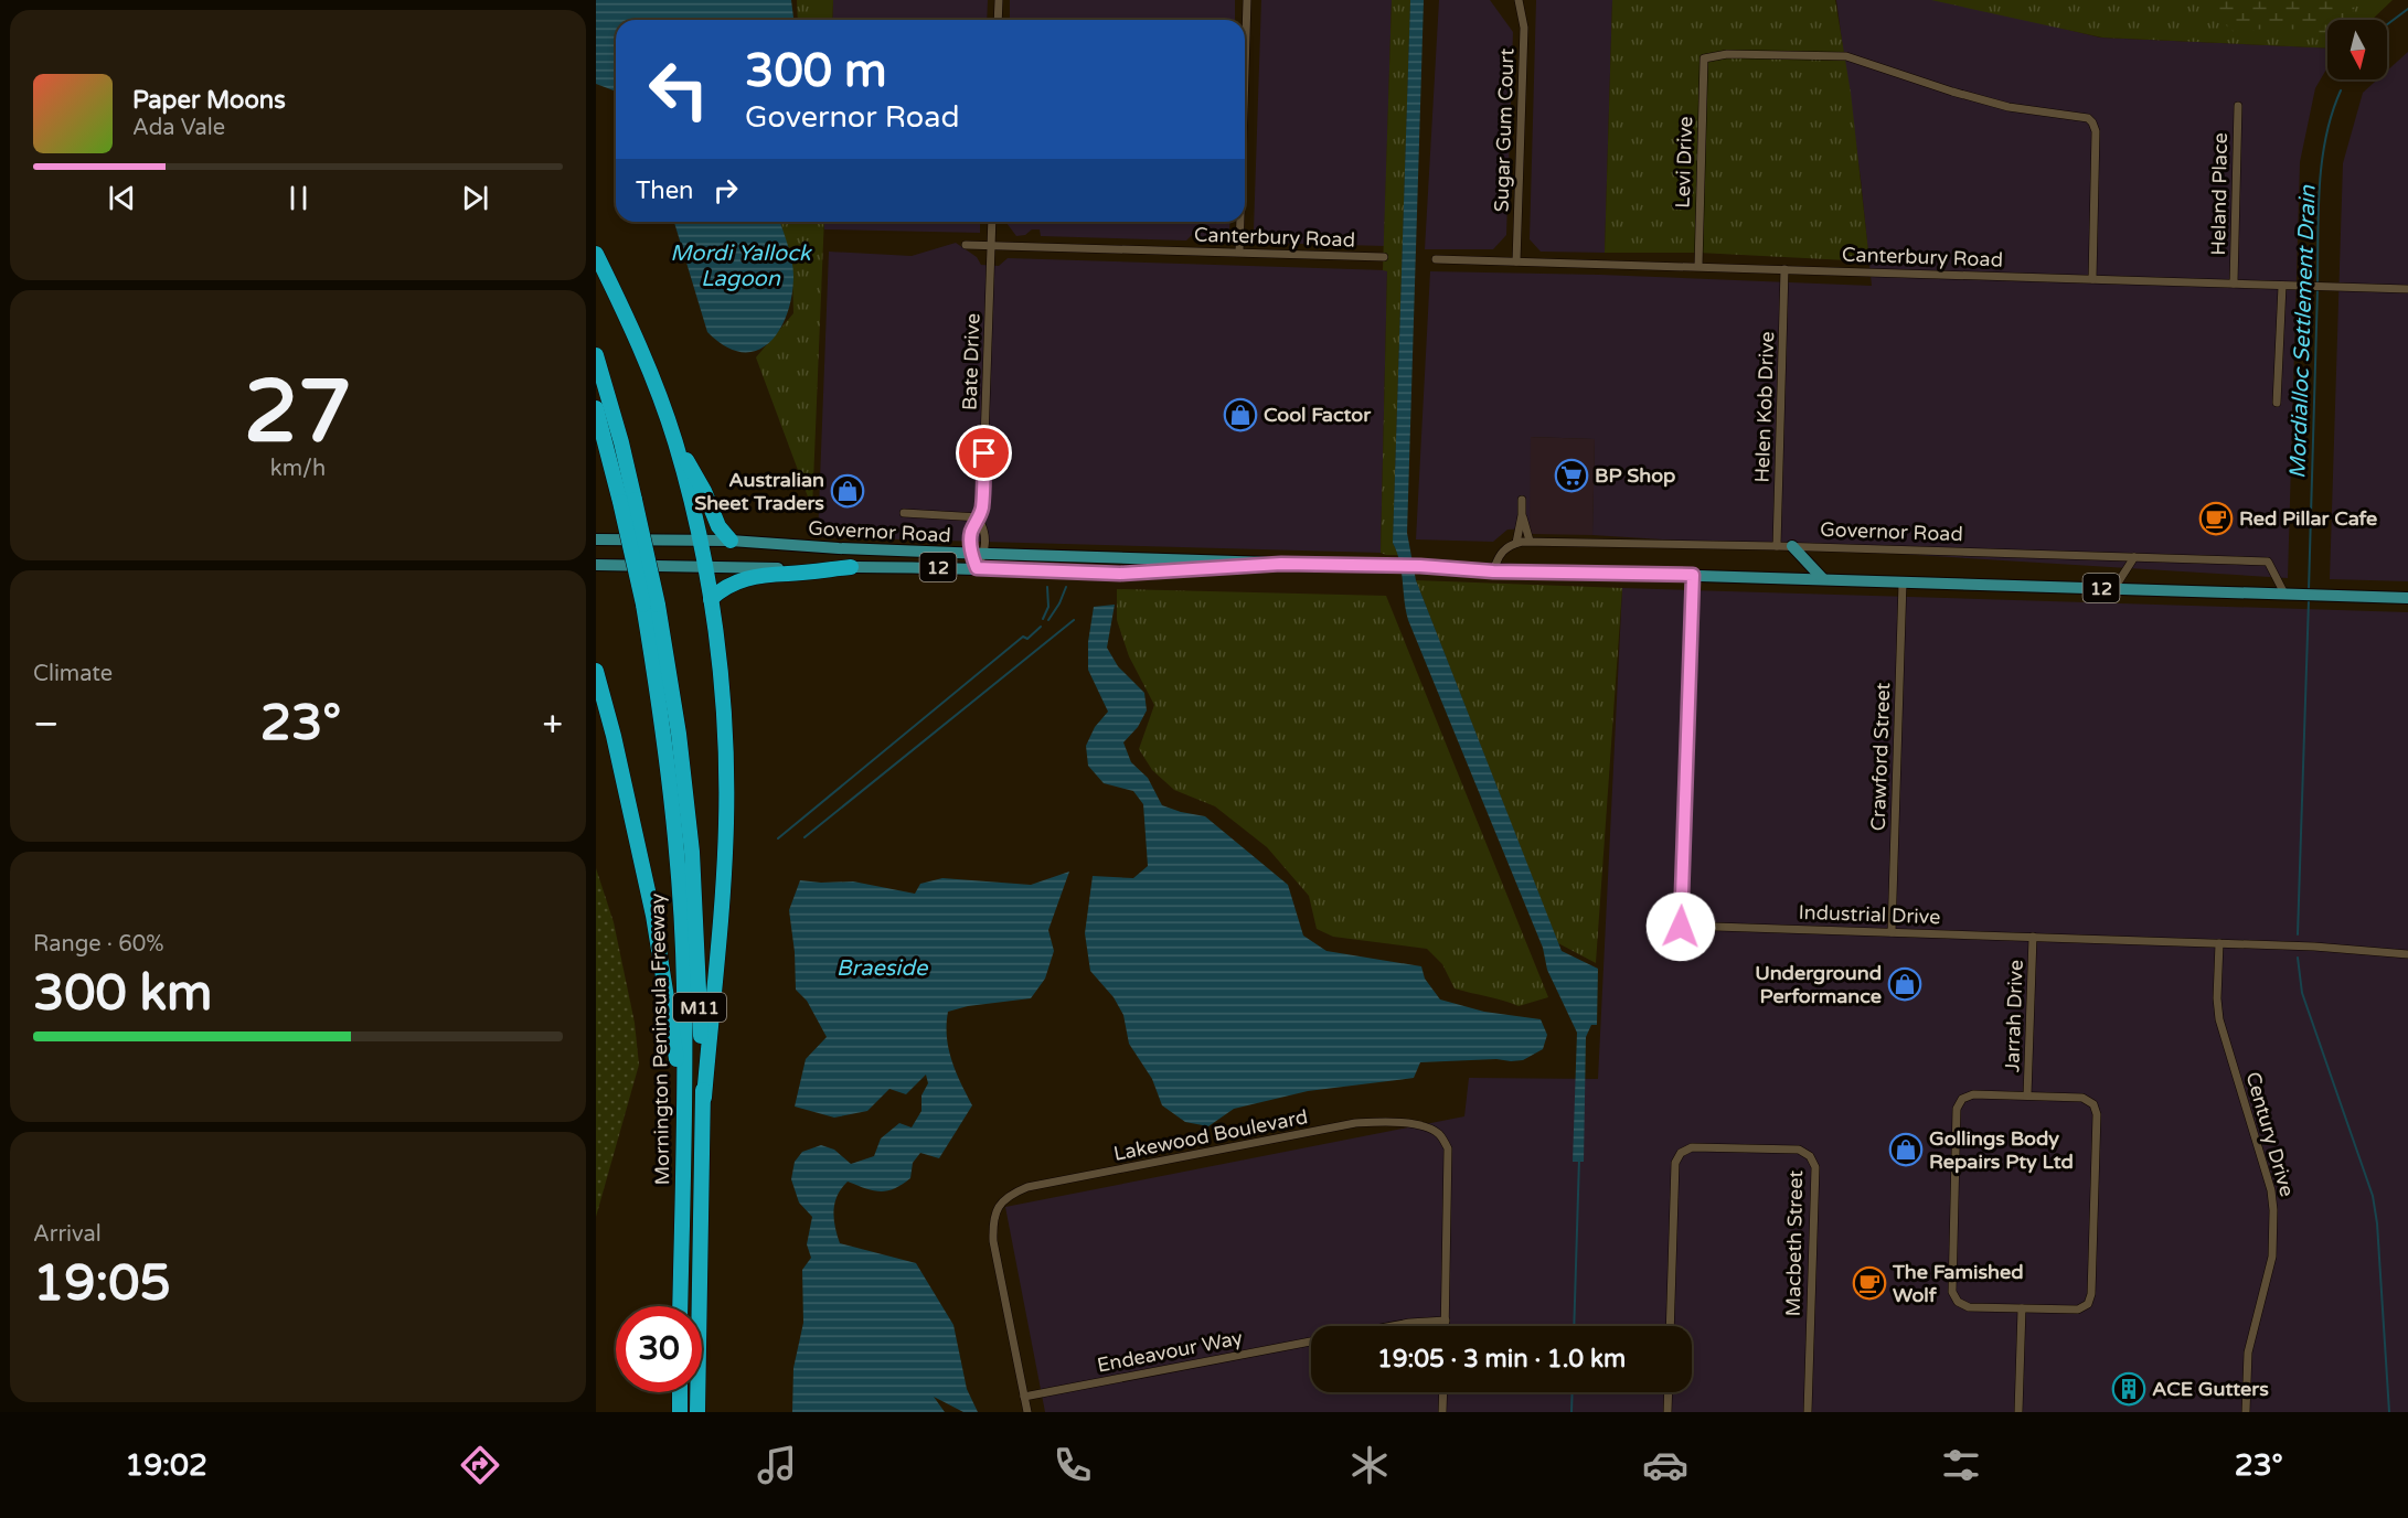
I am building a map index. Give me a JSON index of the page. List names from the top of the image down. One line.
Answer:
{"streets":{"highway":["M11","Mornington Peninsula Freeway"],"main road":["Governor Road","12"],"street":["Sugar Gum Court","Levi Drive","Heland Place","Canterbury Road","Bate Drive","Helen Kob Drive","Crawford Street","Industrial Drive","Jarrah Drive","Century Drive","Lakewood Boulevard","Macbeth Street","Endeavour Way"]},"crossings":[["Sugar Gum Court","Canterbury Road"],["Levi Drive","Canterbury Road"],["Heland Place","Canterbury Road"],["Canterbury Road","Bate Drive"],["Canterbury Road","Helen Kob Drive"],["Bate Drive","Governor Road"],["Helen Kob Drive","Governor Road"],["Governor Road","Crawford Street"],["Governor Road","Industrial Drive"],["Crawford Street","Industrial Drive"],["Industrial Drive","Jarrah Drive"],["Industrial Drive","Century Drive"],["Lakewood Boulevard","Endeavour Way"]],"water":["Mordi Yallock Lagoon","Mordialloc Settlement Drain","Braeside"],"places":{"shop":["Cool Factor","Australian Sheet Traders","Underground Performance","Gollings Body Repairs Pty Ltd"],"supermarket":["BP Shop"],"cafe":["Red Pillar Cafe","The Famished Wolf"],"building":["ACE Gutters"]},"north":"bottom","page":{"turn":["300 m","Governor Road"],"song":["Paper Moons","Ada Vale"],"then":"Then","tile":[["27","km/h"],"Climate",["Range · 60%","300 km"],["Arrival","19:05"]],"heat":["−","23°","+"],"limit":"30","trip":"19:05 · 3 min · 1.0 km","tabs":["19:02","23°"]}}
